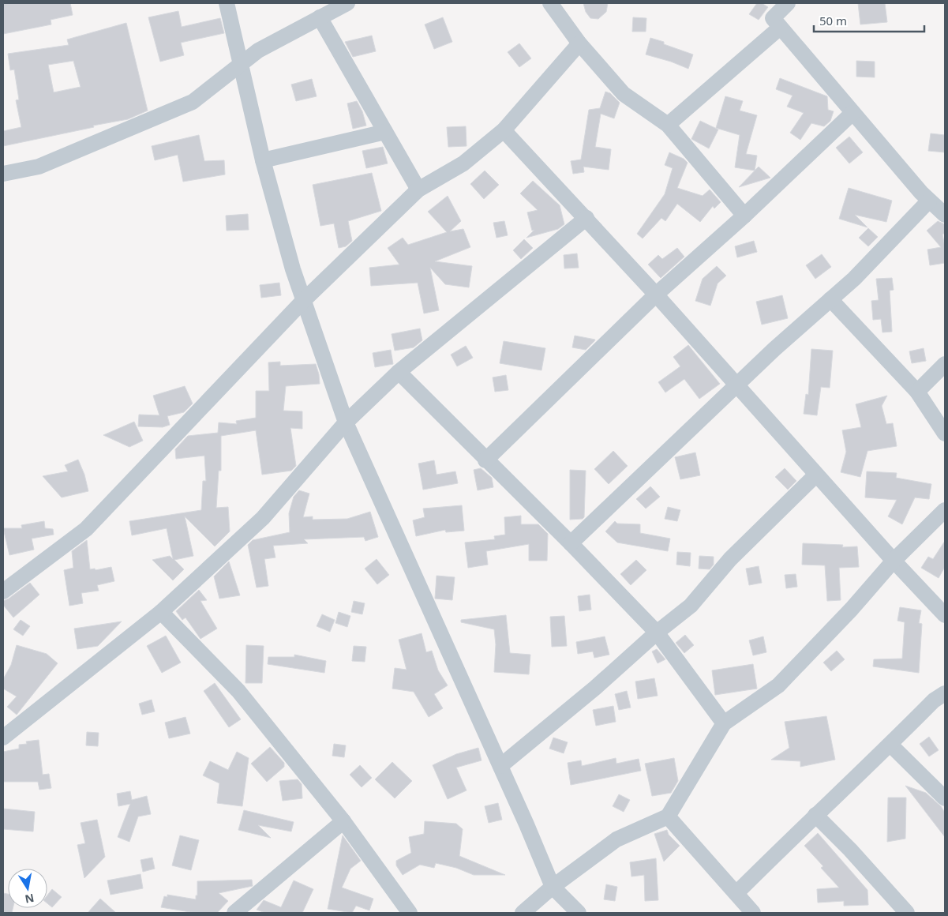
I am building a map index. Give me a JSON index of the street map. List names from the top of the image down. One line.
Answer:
{"scale_bar":"50 m","north":"bottom"}
